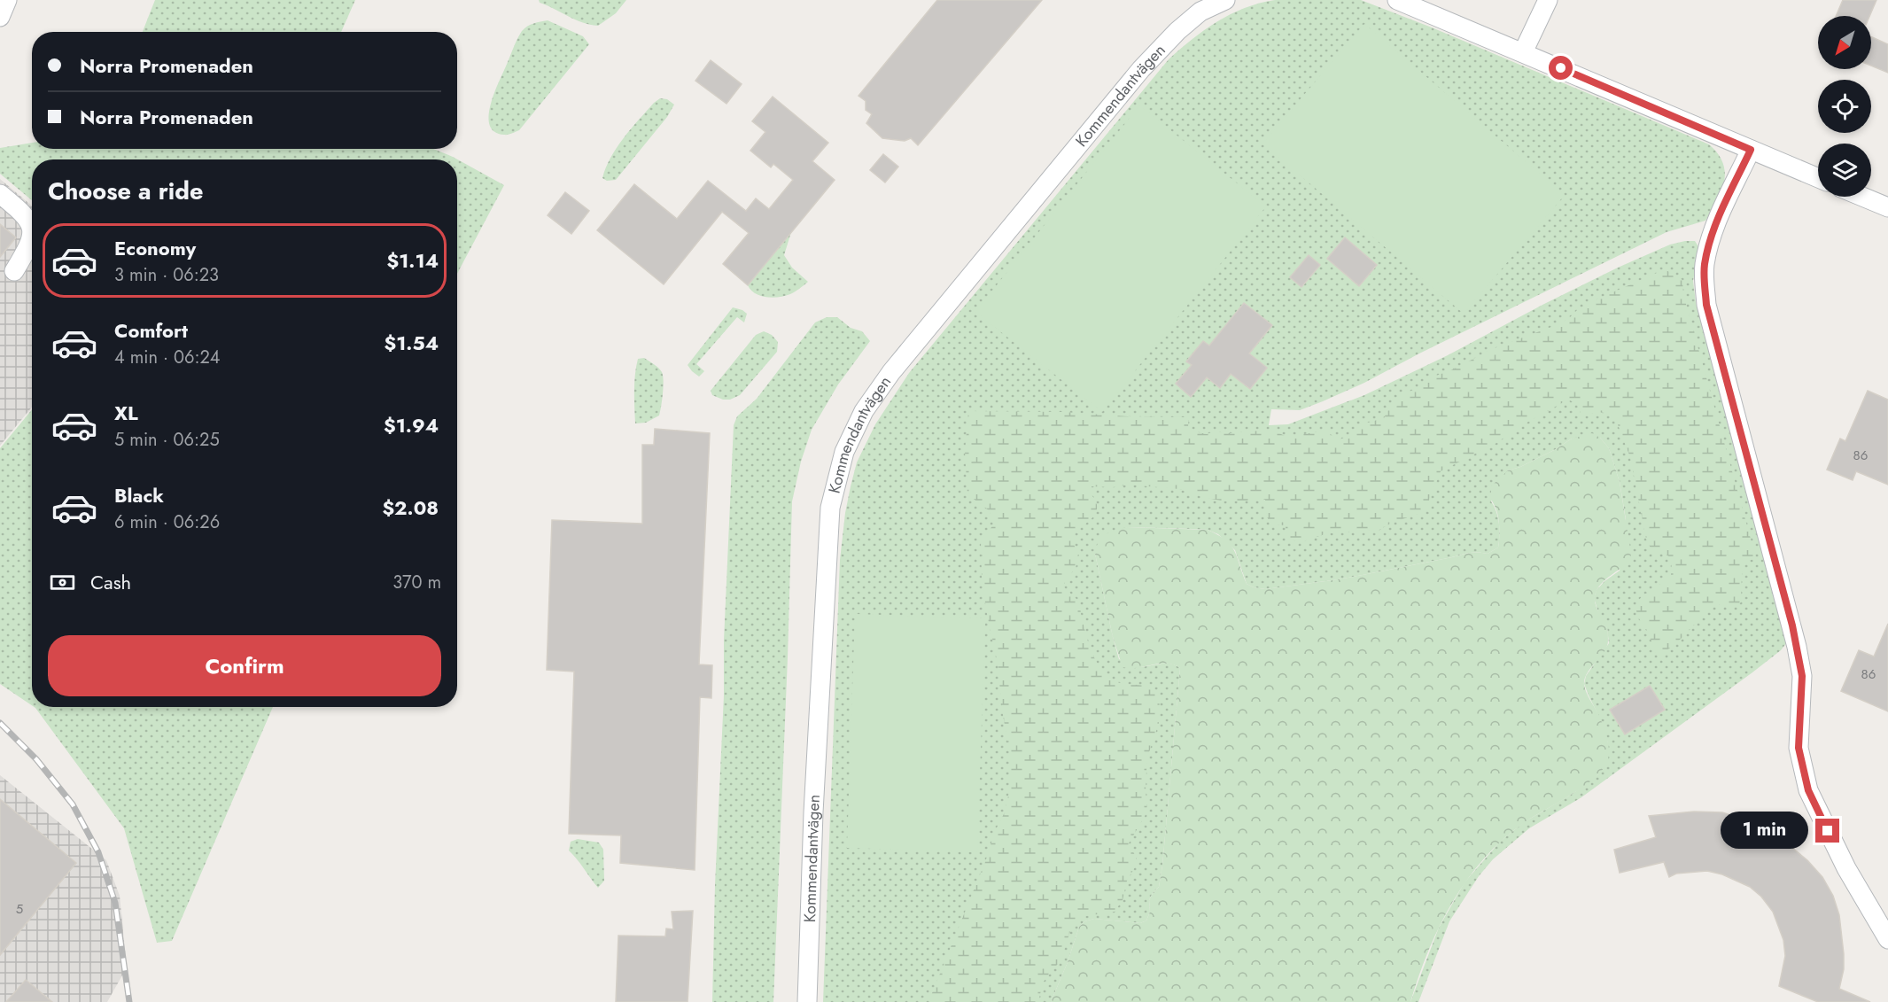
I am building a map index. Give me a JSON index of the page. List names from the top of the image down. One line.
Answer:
{"streets":{"street":["Kommendantvägen"]},"house_numbers":["86","86","5"],"north":"bottom left","page":{"banner":["Norra Promenaden","Norra Promenaden"],"heading":"Choose a ride","list":[{"name":"Economy","note":"3 min · 06:23","value":"$1.14"},{"name":"Comfort","note":"4 min · 06:24","value":"$1.54"},{"name":"XL","note":"5 min · 06:25","value":"$1.94"},{"name":"Black","note":"6 min · 06:26","value":"$2.08"}],"pay":["Cash","370 m"],"buttons":"Confirm","bubble":"1 min"}}
